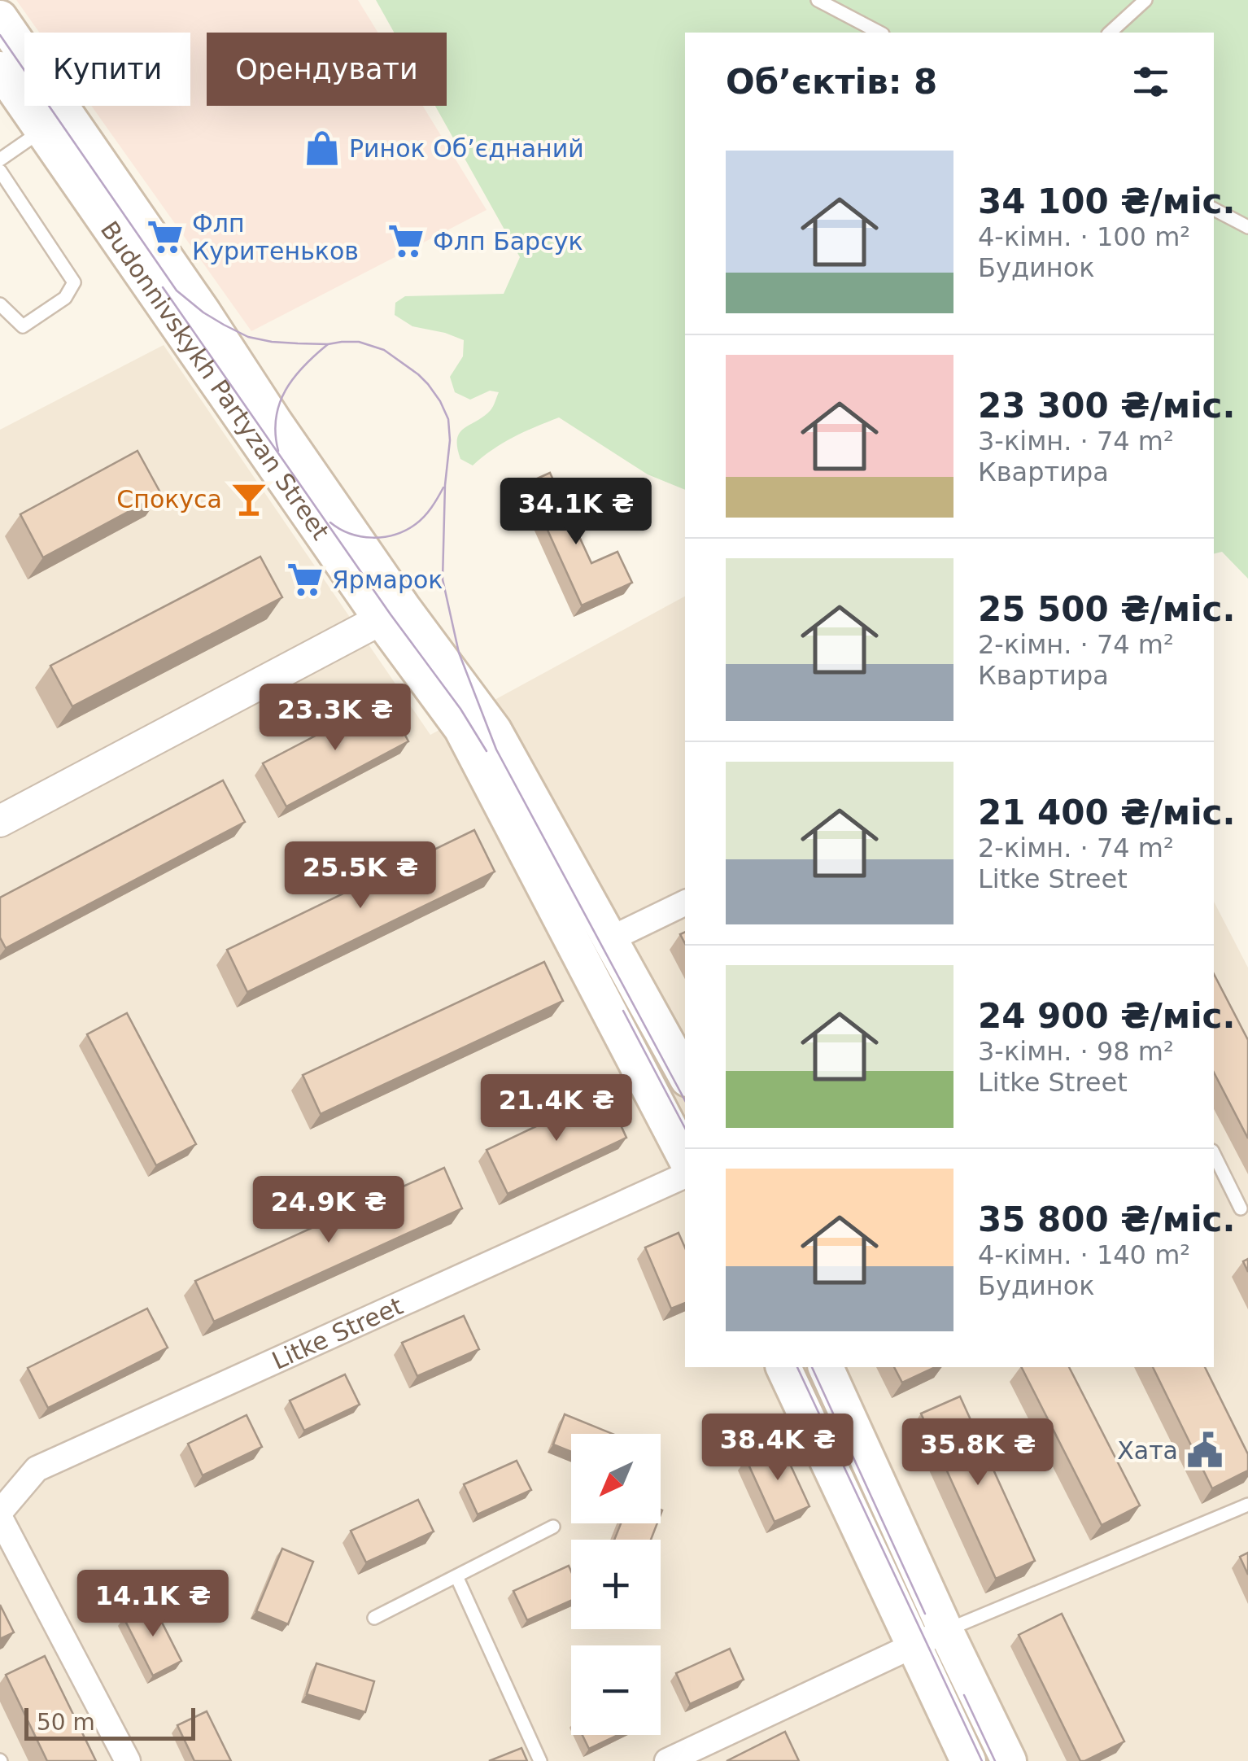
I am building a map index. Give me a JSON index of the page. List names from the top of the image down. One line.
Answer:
{"streets":{"main road":["Budonnivskykh Partyzan Street"],"street":["Litke Street"]},"places":{"shop":["Ринок Обʼєднаний"],"supermarket":["Флп Куритеньков","Флп Барсук","Ярмарок"],"bar":["Спокуса"],"public building":["Хата"]},"scale_bar":"50 m","north":"bottom left","page":{"chip":["Купити","Орендувати"],"heading":"Об’єктів: 8","list":[{"name":"34 100 ₴/міс.","note":"4-кімн. · 100 m² · Будинок"},{"name":"23 300 ₴/міс.","note":"3-кімн. · 74 m² · Квартира"},{"name":"25 500 ₴/міс.","note":"2-кімн. · 74 m² · Квартира"},{"name":"21 400 ₴/міс.","note":"2-кімн. · 74 m² · Litke Street"},{"name":"24 900 ₴/міс.","note":"3-кімн. · 98 m² · Litke Street"},{"name":"35 800 ₴/міс.","note":"4-кімн. · 140 m² · Будинок"}],"price":["34.1K ₴","23.3K ₴","25.5K ₴","21.4K ₴","24.9K ₴","38.4K ₴","35.8K ₴","14.1K ₴"],"map_buttons":["+","−"],"scale":"50 m"}}
